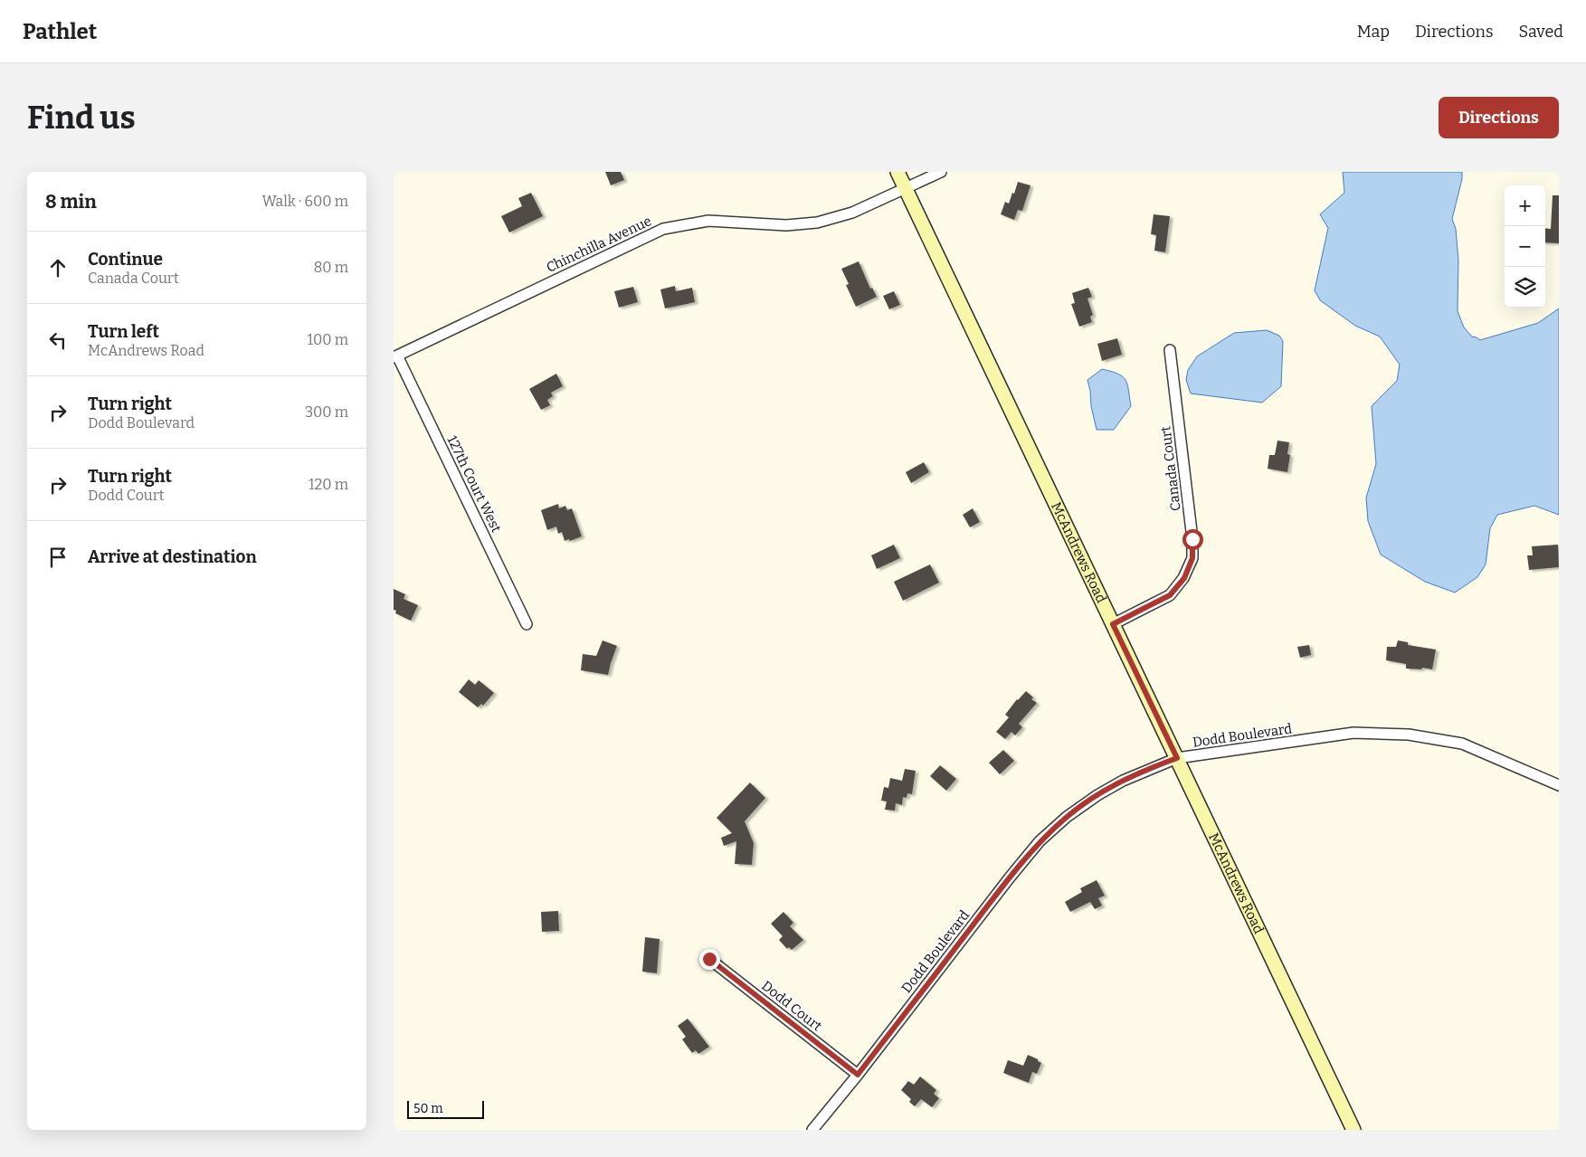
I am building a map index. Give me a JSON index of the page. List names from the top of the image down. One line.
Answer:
{"streets":{"main road":["McAndrews Road"],"street":["Chinchilla Avenue","Canada Court","127th Court West","Dodd Boulevard","Dodd Court"]},"crossings":[["Chinchilla Avenue","127th Court West"],["Chinchilla Avenue","McAndrews Road"],["Canada Court","McAndrews Road"],["McAndrews Road","Dodd Boulevard"],["Dodd Boulevard","Dodd Court"]],"scale_bar":"50 m","page":{"header":"Pathlet","nav":["Map","Directions","Saved"],"buttons":"Directions","title":"Find us","heading":["8 min","Walk · 600 m"],"map_buttons":["+","−"],"list":[["Continue","Canada Court","80 m"],["Turn left","McAndrews Road","100 m"],["Turn right","Dodd Boulevard","300 m"],["Turn right","Dodd Court","120 m"],"Arrive at destination"],"scale":"50 m"}}
